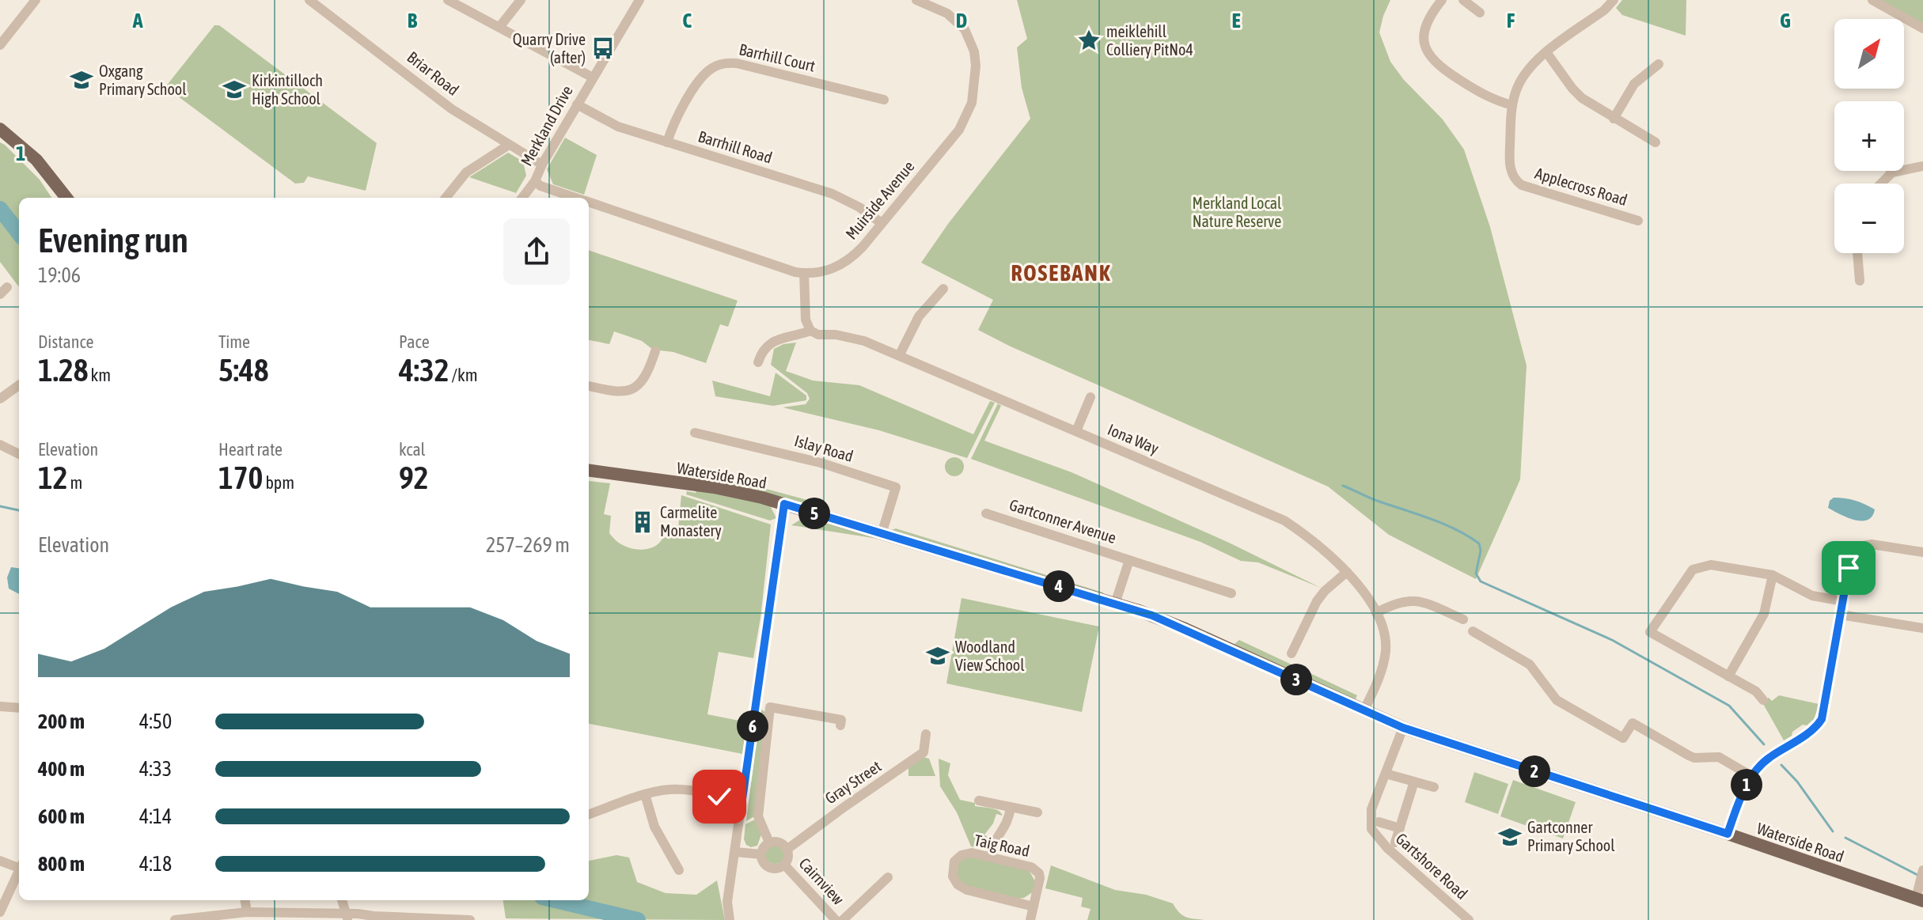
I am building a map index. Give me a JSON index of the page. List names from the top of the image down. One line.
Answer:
{"streets":{"main road":["Waterside Road"],"street":["Barrhill Court","Briar Road","Merkland Drive","Barrhill Road","Applecross Road","Muirside Avenue","Iona Way","Islay Road","Gartconner Avenue","Gray Street","Taig Road","Gartshore Road","Cairnview"]},"crossings":[["Barrhill Court","Barrhill Road"],["Briar Road","Merkland Drive"],["Merkland Drive","Barrhill Road"],["Merkland Drive","Muirside Avenue"],["Barrhill Road","Muirside Avenue"],["Iona Way","Waterside Road"],["Islay Road","Waterside Road"],["Waterside Road","Gartconner Avenue"],["Waterside Road","Gartshore Road"],["Gray Street","Cairnview"]],"districts":["ROSEBANK"],"parks":["Merkland Local Nature Reserve"],"places":{"place":["meiklehill Colliery PitNo4"],"bus stop":["Quarry Drive (after)"],"school or university":["Oxgang Primary School","Kirkintilloch High School","Woodland View School","Gartconner Primary School"],"building":["Carmelite Monastery"]},"north":"top right","page":{"map_buttons":["+","−"],"heading":["Evening run","19:06"],"stats":[["Distance","1.28 km"],["Time","5:48"],["Pace","4:32 /km"],["Elevation","12 m"],["Heart rate","170 bpm"],["kcal","92"]],"pins":["5","4","3","6","2","1"],"chart":["Elevation","257–269 m"],"list":[{"name":"200 m","note":"4:50"},{"name":"400 m","note":"4:33"},{"name":"600 m","note":"4:14"},{"name":"800 m","note":"4:18"}]},"grid":{"columns":["A","B","C","D","E","F","G"],"rows":["1"]}}
